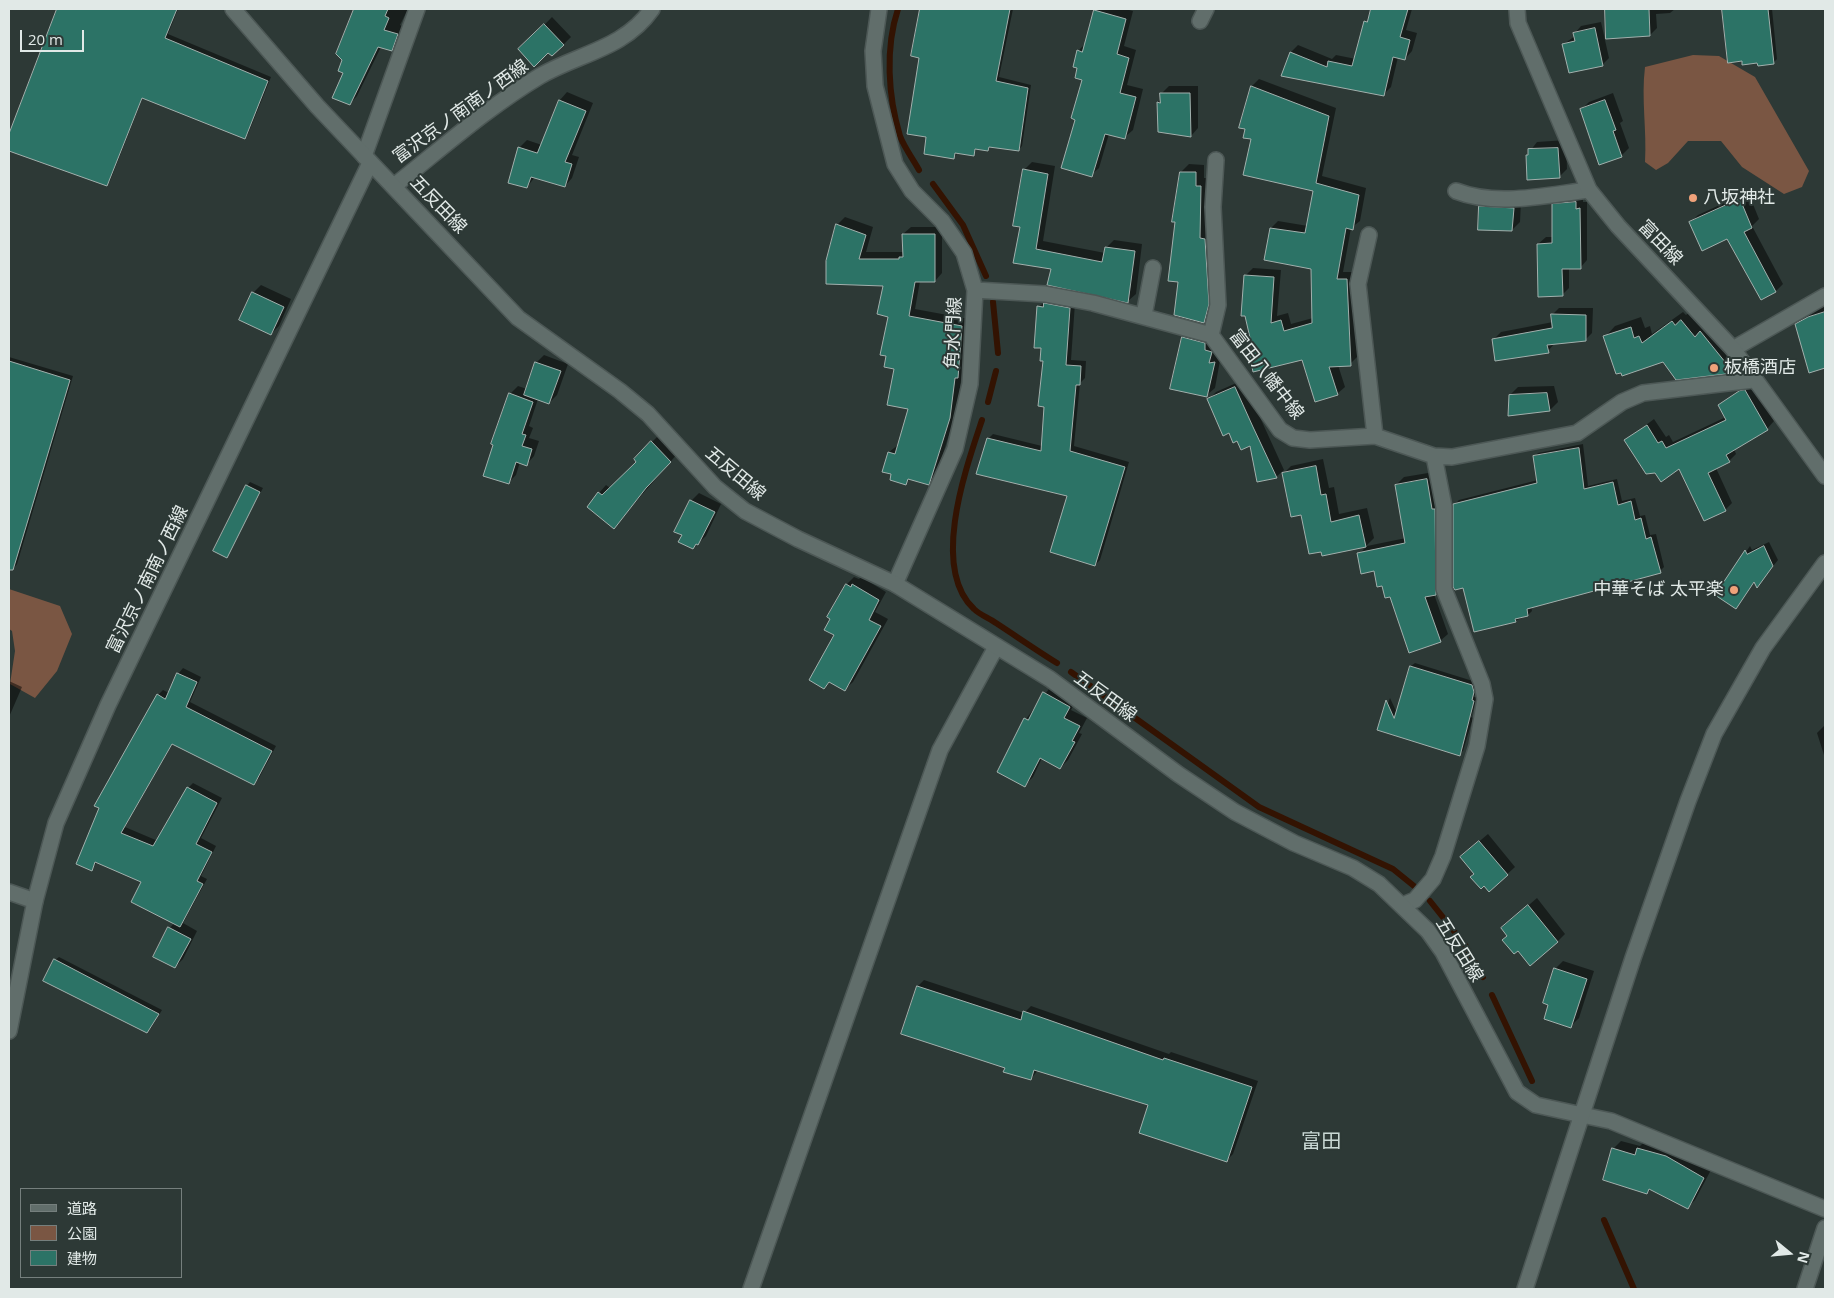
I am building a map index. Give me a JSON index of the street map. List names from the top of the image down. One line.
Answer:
{"streets":{"street":["富沢京ノ南南ノ西線","五反田線","富田線","角水門線","富田八幡中線"]},"crossings":[["富沢京ノ南南ノ西線","五反田線"],["五反田線","角水門線"],["富田線","富田八幡中線"],["角水門線","富田八幡中線"]],"districts":["富田"],"places":["八坂神社","板橋酒店","中華そば 太平楽"],"legend":["道路","公園","建物"],"scale_bar":"20 m","north":"right"}
